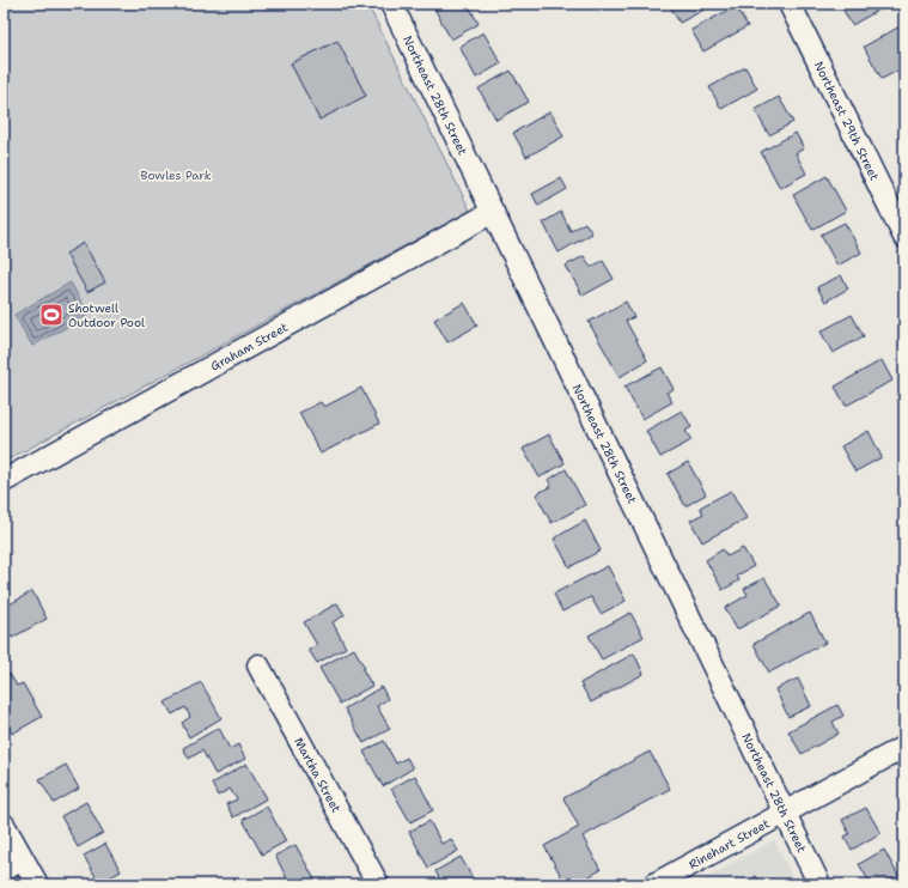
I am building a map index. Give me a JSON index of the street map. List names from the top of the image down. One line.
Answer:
{"streets":{"street":["Northeast 28th Street","Northeast 29th Street","Graham Street","Martha Street","Rinehart Street"]},"crossings":[["Northeast 28th Street","Graham Street"],["Northeast 28th Street","Rinehart Street"]],"parks":["Bowles Park"],"places":{"sports":["Shotwell Outdoor Pool"]}}
